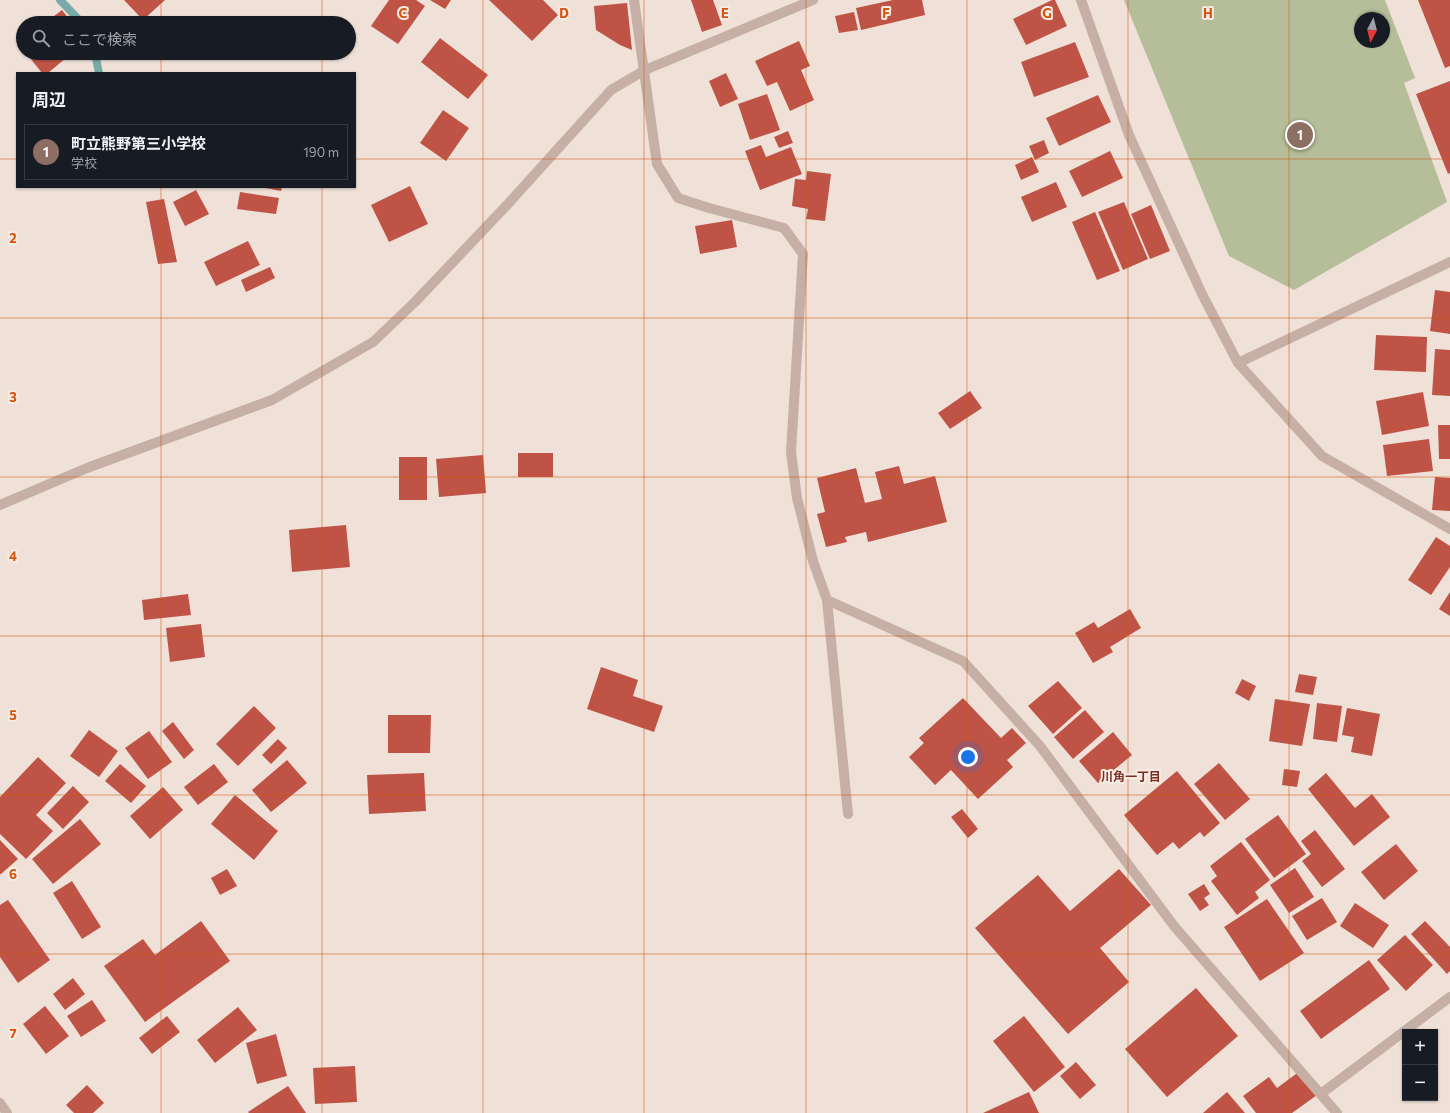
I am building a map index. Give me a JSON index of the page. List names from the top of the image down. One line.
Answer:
{"districts":["川角一丁目"],"north":"bottom","page":{"search":"ここで検索","heading":"周辺","pins":"1","list":[{"mark":"1","name":"町立熊野第三小学校","note":"学校","value":"190 m"}],"map_buttons":["+","−"]},"grid":{"columns":["C","D","E","F","G","H"],"rows":["2","3","4","5","6","7"]}}
